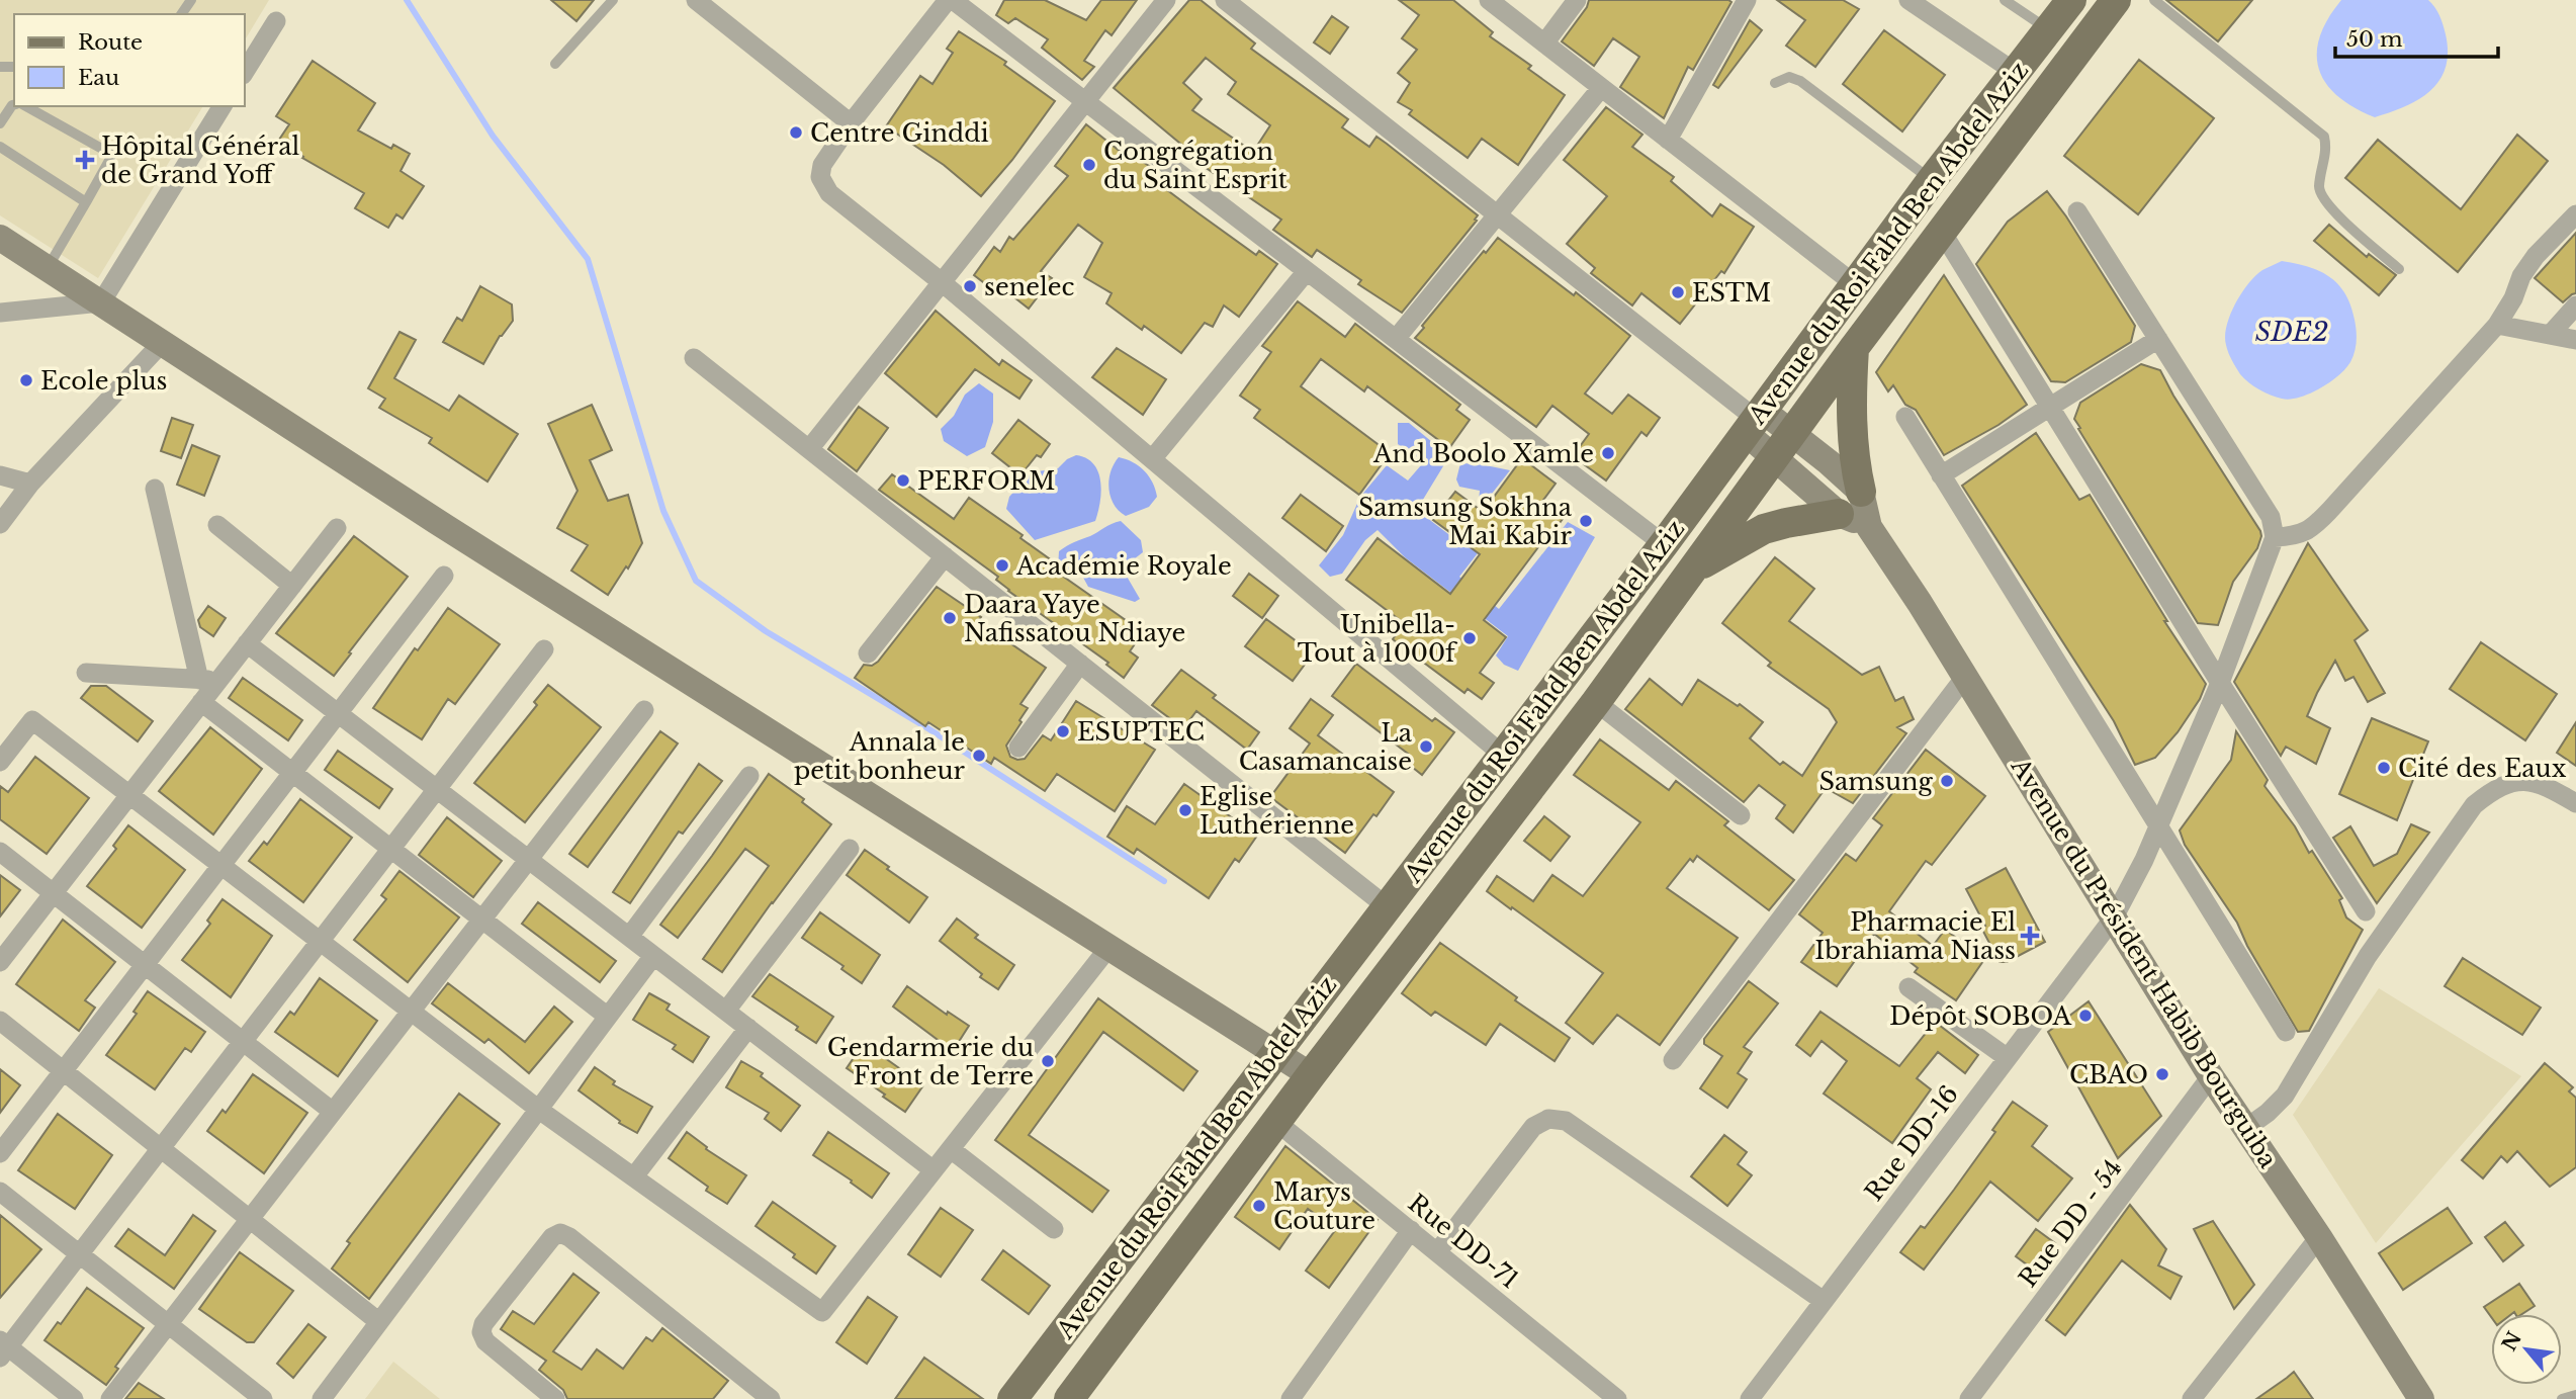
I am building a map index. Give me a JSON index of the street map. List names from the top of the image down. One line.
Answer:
{"streets":{"main road":["Avenue du Roi Fahd Ben Abdel Aziz"],"street":["Avenue du Président Habib Bourguiba","Rue DD-16","Rue DD - 54","Rue DD-71"]},"crossings":[["Avenue du Roi Fahd Ben Abdel Aziz","Rue DD-71"],["Avenue du Président Habib Bourguiba","Rue DD-16"],["Avenue du Président Habib Bourguiba","Rue DD - 54"]],"water":["SDE2"],"places":{"other":["Centre Ginddi","Congrégation du Saint Esprit","senelec","ESTM","Ecole plus","And Boolo Xamle","PERFORM","Samsung Sokhna Mai Kabir","Académie Royale","Daara Yaye Nafissatou Ndiaye","Unibella- Tout à 1000f","ESUPTEC","La Casamancaise","Annala le petit bonheur","Cité des Eaux","Samsung","Eglise Luthérienne","Dépôt SOBOA","Gendarmerie du Front de Terre","CBAO","Marys Couture"],"health":["Hôpital Général de Grand Yoff","Pharmacie El Ibrahiama Niass"]},"legend":["Route","Eau"],"scale_bar":"50 m","north":"top left"}
